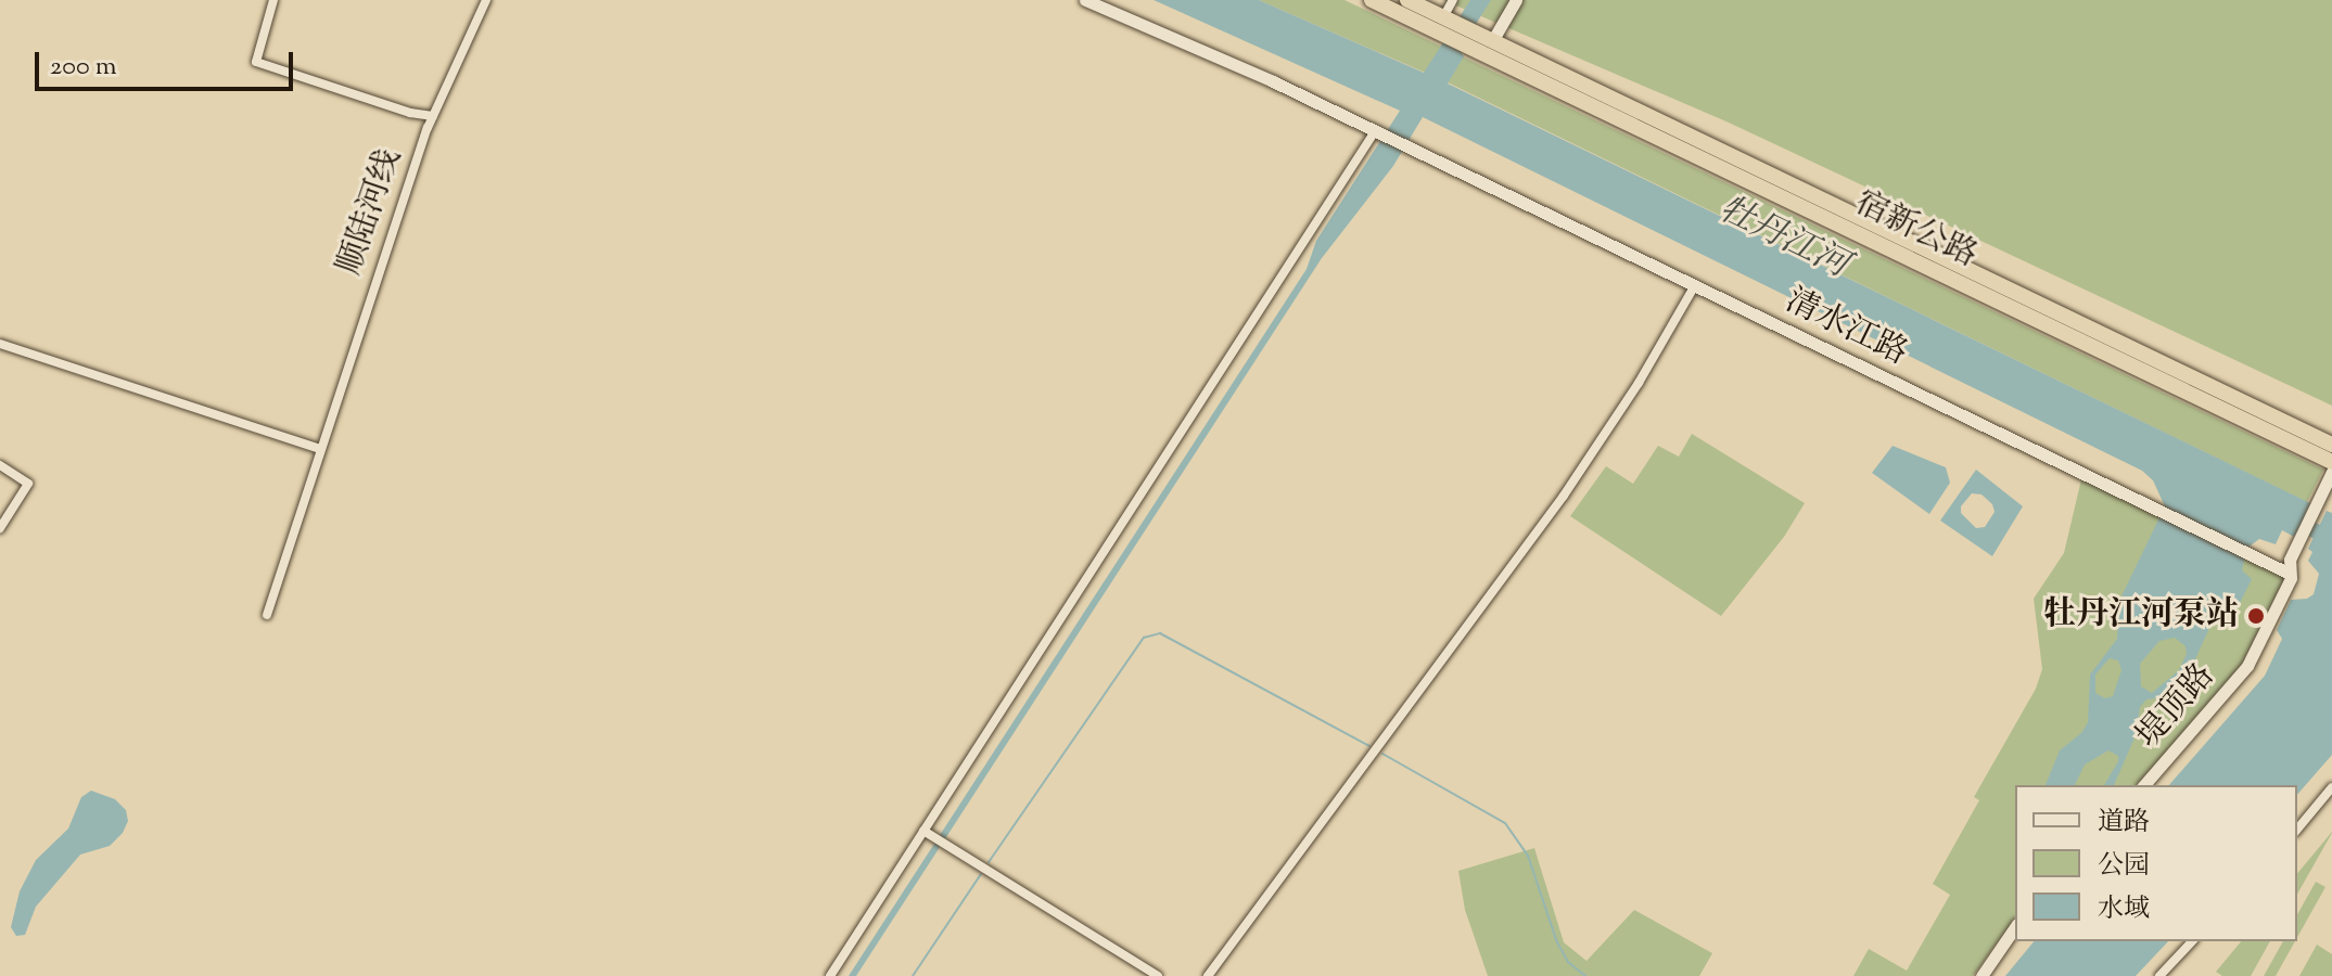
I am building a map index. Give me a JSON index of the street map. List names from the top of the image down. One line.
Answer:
{"streets":{"highway":["宿新公路"],"street":["顺陆河线","清水江路","堤顶路"]},"crossings":[["清水江路","堤顶路"]],"water":["牡丹江河"],"places":["牡丹江河泵站"],"legend":["道路","公园","水域"],"scale_bar":"200 m"}
